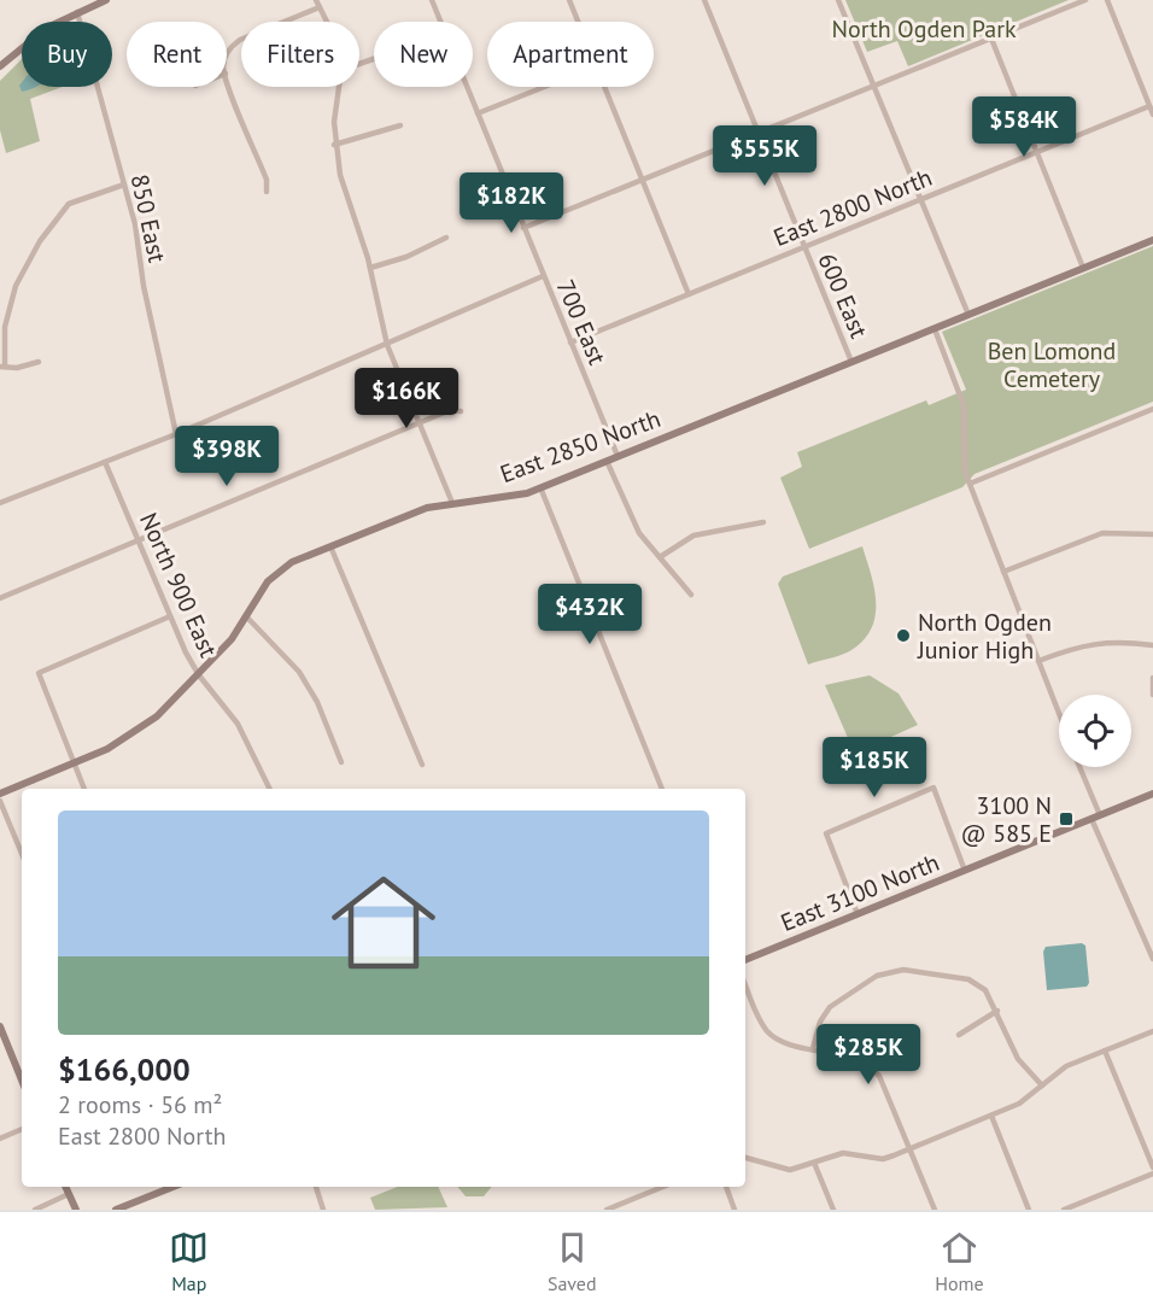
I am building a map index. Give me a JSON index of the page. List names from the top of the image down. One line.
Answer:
{"streets":{"street":["East 2800 North","850 East","600 East","700 East","East 2850 North","North 900 East","East 3100 North"]},"crossings":[["East 2800 North","600 East"],["East 2800 North","700 East"],["600 East","East 2850 North"],["700 East","East 2850 North"],["East 2850 North","North 900 East"]],"parks":["North Ogden Park","Ben Lomond Cemetery"],"places":{"other":["North Ogden Junior High"],"transit":["3100 N @ 585 E"]},"page":{"chip":["Buy","Rent","Filters","New","Apartment"],"price":["$584K","$555K","$182K","$166K","$398K","$432K","$185K","$285K"],"list":[{"name":"$166,000","note":"2 rooms · 56 m² · East 2800 North"}],"tabs":["Map","Saved","Home"]}}
